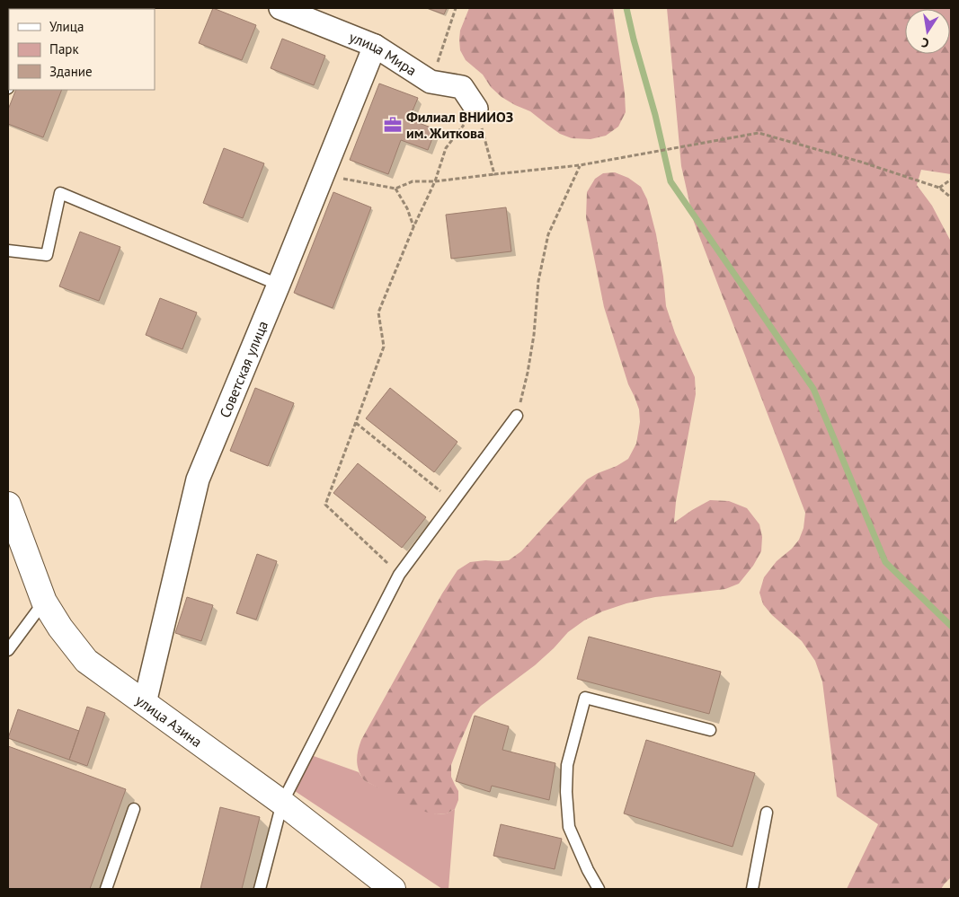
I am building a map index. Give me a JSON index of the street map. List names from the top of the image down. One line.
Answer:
{"streets":{"street":["улица Мира","Советская улица","улица Азина"]},"crossings":[["улица Мира","Советская улица"],["Советская улица","улица Азина"]],"places":{"office":["Филиал ВНИИОЗ им. Житкова"]},"legend":["Улица","Парк","Здание"],"north":"bottom"}
